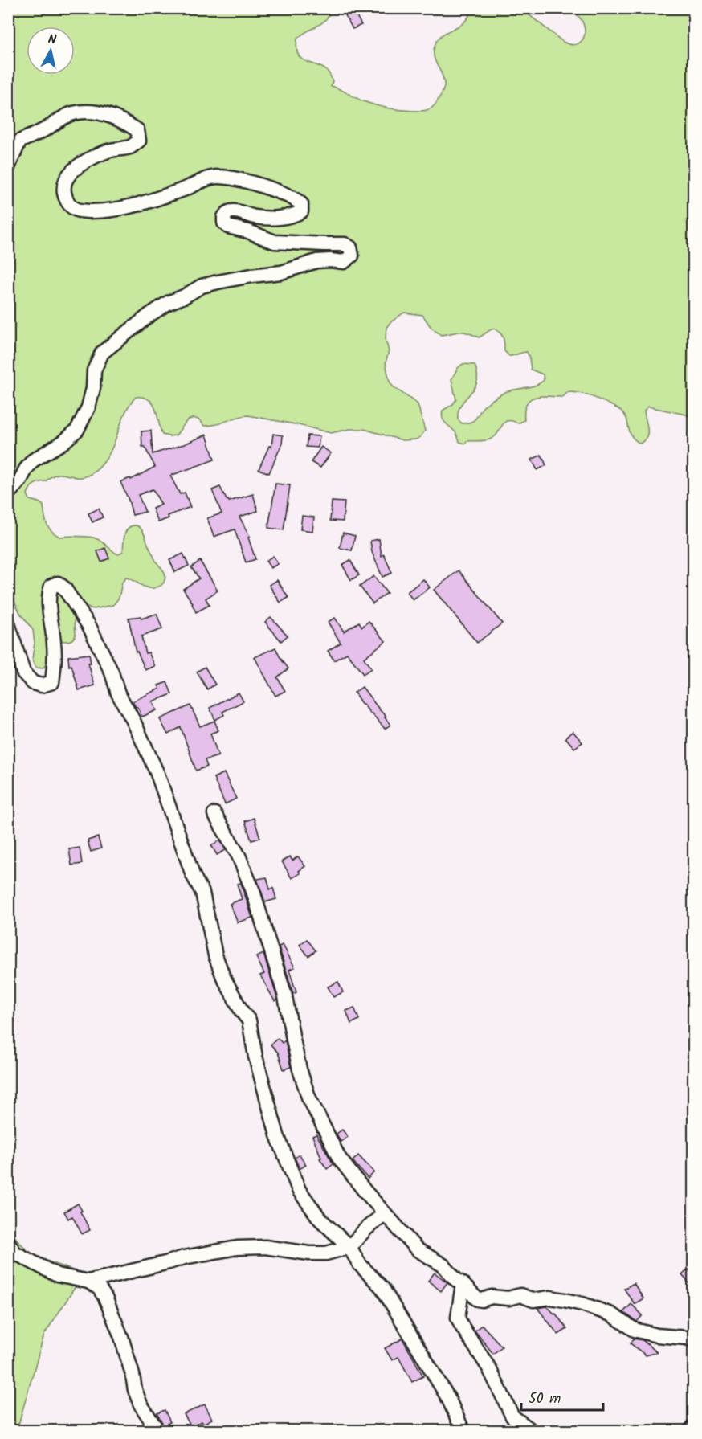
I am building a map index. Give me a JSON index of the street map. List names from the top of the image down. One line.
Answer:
{"scale_bar":"50 m","north":"top"}
